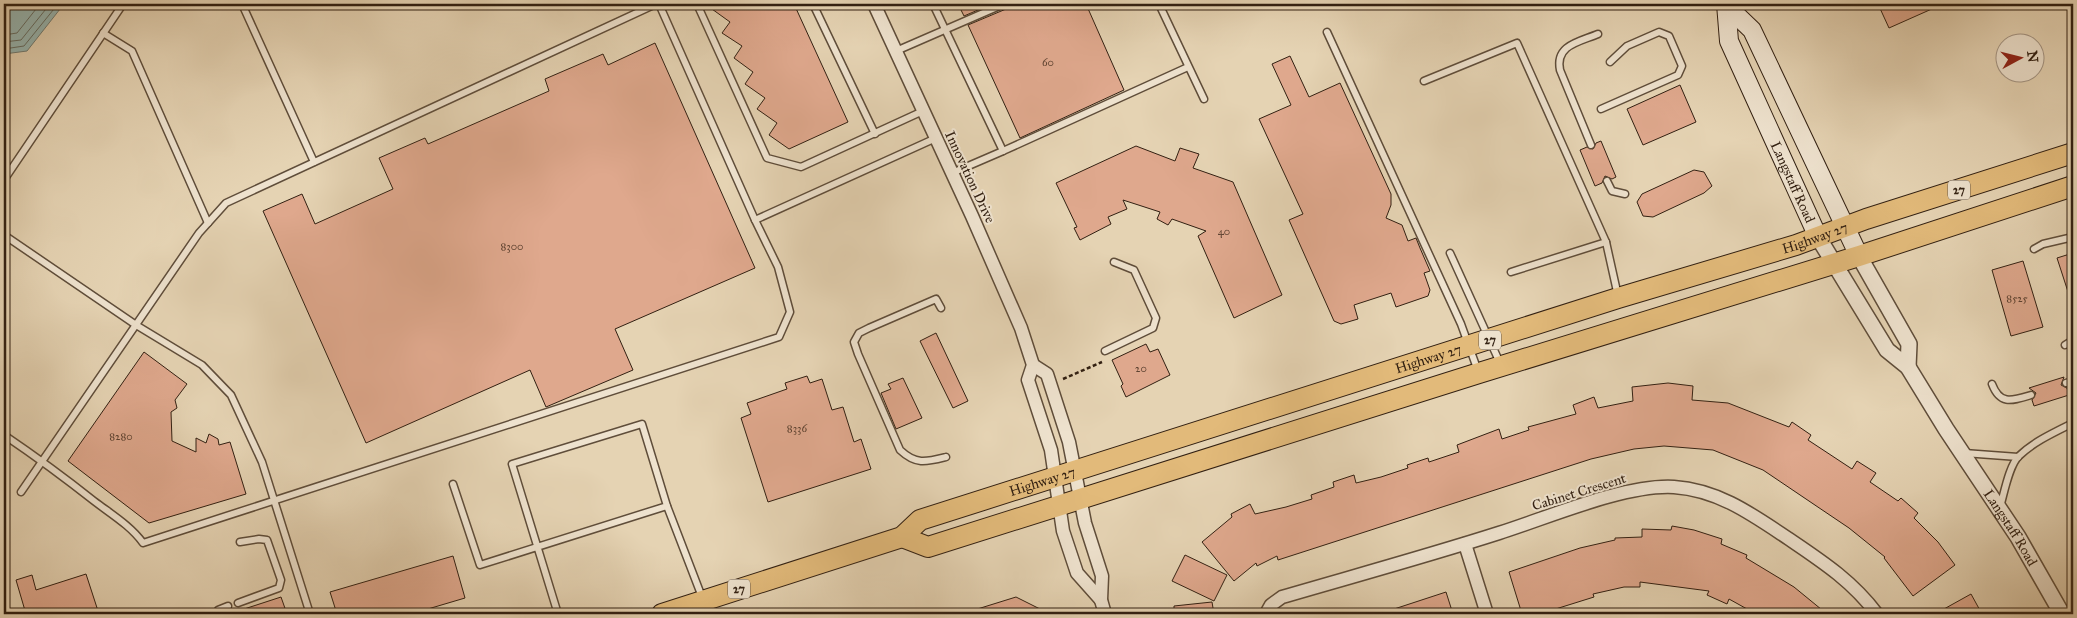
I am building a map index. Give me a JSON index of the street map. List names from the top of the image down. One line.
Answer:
{"streets":{"main road":["Langstaff Road","27","Highway 27"],"street":["Innovation Drive","Cabinet Crescent"]},"crossings":[["Innovation Drive","Highway 27"],["Langstaff Road","Highway 27"]],"house_numbers":["60","40","8300","8525","20","8336","8280"],"north":"right"}
